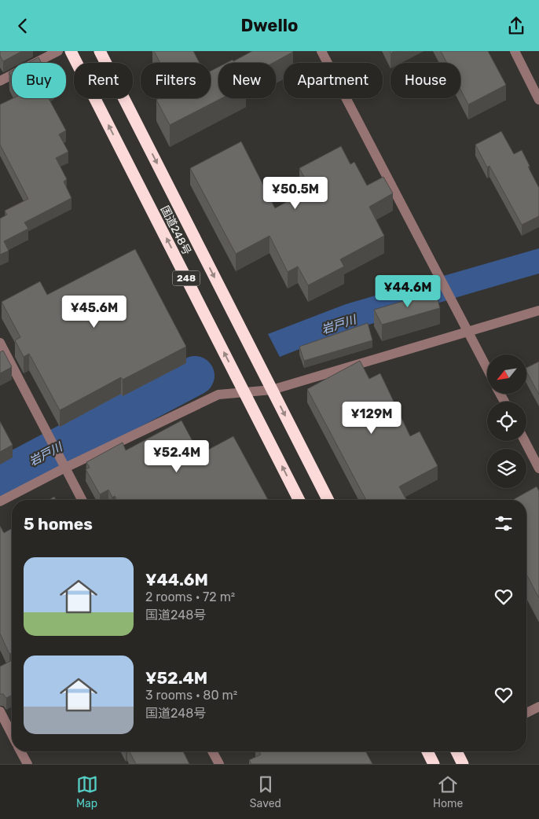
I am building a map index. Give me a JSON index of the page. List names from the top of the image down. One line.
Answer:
{"streets":{"highway":["国道248号","248"]},"water":["岩戸川"],"north":"bottom left","page":{"header":"Dwello","chip":["Buy","Rent","Filters","New","Apartment","House"],"price":["¥50.5M","¥44.6M","¥45.6M","¥129M","¥52.4M"],"heading":"5 homes","list":[{"name":"¥44.6M","note":"2 rooms · 72 m² · 国道248号"},{"name":"¥52.4M","note":"3 rooms · 80 m² · 国道248号"}],"tabs":["Map","Saved","Home"]}}
